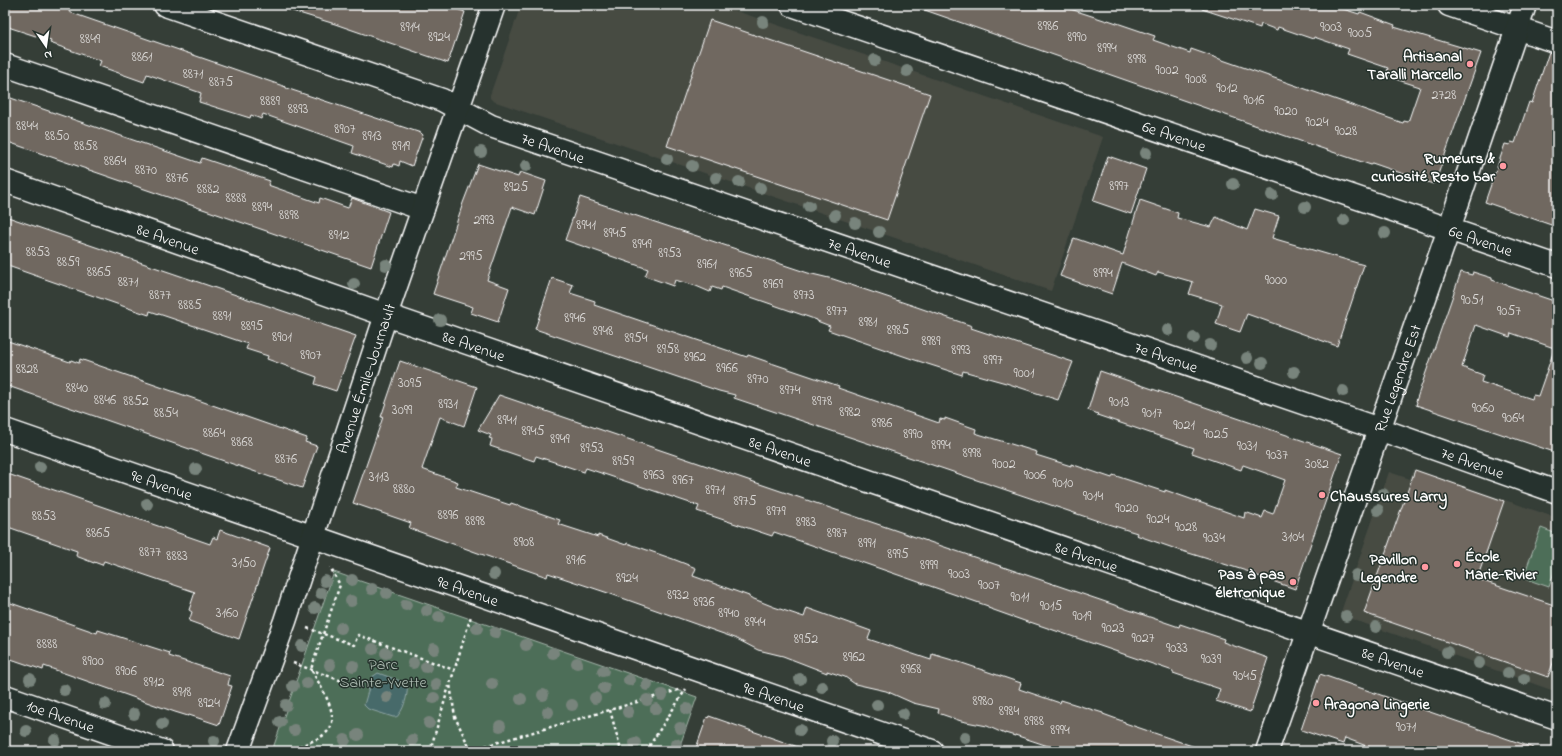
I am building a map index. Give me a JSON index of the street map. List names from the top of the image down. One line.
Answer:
{"streets":{"street":["6e Avenue","7e Avenue","8e Avenue","Avenue Émile-Journault","Rue Legendre Est","9e Avenue","10e Avenue"]},"crossings":[["6e Avenue","Rue Legendre Est"],["7e Avenue","Avenue Émile-Journault"],["7e Avenue","Rue Legendre Est"],["8e Avenue","Avenue Émile-Journault"],["8e Avenue","Rue Legendre Est"],["Avenue Émile-Journault","9e Avenue"]],"parks":["Parc Sainte-Yvette"],"places":["Artisanal Taralli Marcello","Rumeurs & curiosité Resto bar","Chaussures Larry","École Marie-Rivier","Pavillon Legendre","Pas à pas életronique","Aragona Lingerie"],"house_numbers":["8986","8914","9003","9005","8924","8990","8849","8994","8861","8998","9002","8871","9008","8875","9012","2728","9016","8889","8893","9020","9024","8844","8907","9028","8850","8913","8858","8919","8864","8870","8876","8997","8925","8882","8888","8894","8898","2993","8941","8945","8912","8949","8853","8953","2995","8859","8961","8865","8965","8994","9000","8871","8969","8877","8973","9051","8885","8977","9057","8891","8946","8981","8895","8985","8948","8901","8954","8989","8958","8993","8907","8962","8997","8966","8828","9001","8970","3095","8840","8974","8846","8852","8978","9013","8931","9060","3099","8982","8854","9017","9064","8941","8986","9021","8945","8864","8990","9025","8949","8868","8994","9031","8953","8998","9037","8876","8959","9002","3082","8963","9006","3113","8967","9010","8880","8971","9014","8975","9020","8979","8896","8853","9024","8898","8983","9028","8865","8987","3104","9034","8908","8991","8877","8995","8883","8916","3150","8999","9003","8924","9007","8932","9011","8936","9015","3160","8940","9019","8944","9023","9027","8952","8888","9033","8962","9039","8900","8968","8906","9045","8912","8918","8980","8924","8984","8988","9071","8994"],"north":"bottom"}
